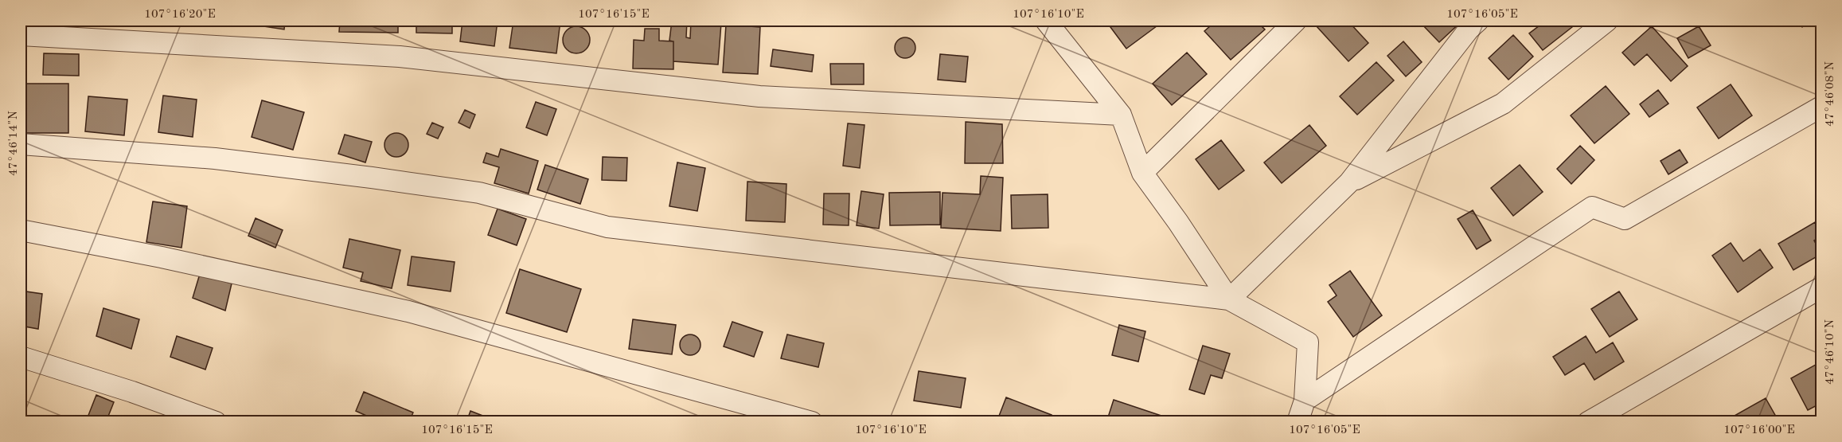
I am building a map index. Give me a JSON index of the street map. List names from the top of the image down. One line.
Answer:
{"coordinates":["107°16'20\"E","107°16'15\"E","107°16'10\"E","107°16'05\"E","47°46'08\"N","47°46'14\"N","47°46'10\"N","107°16'00\"E"]}
